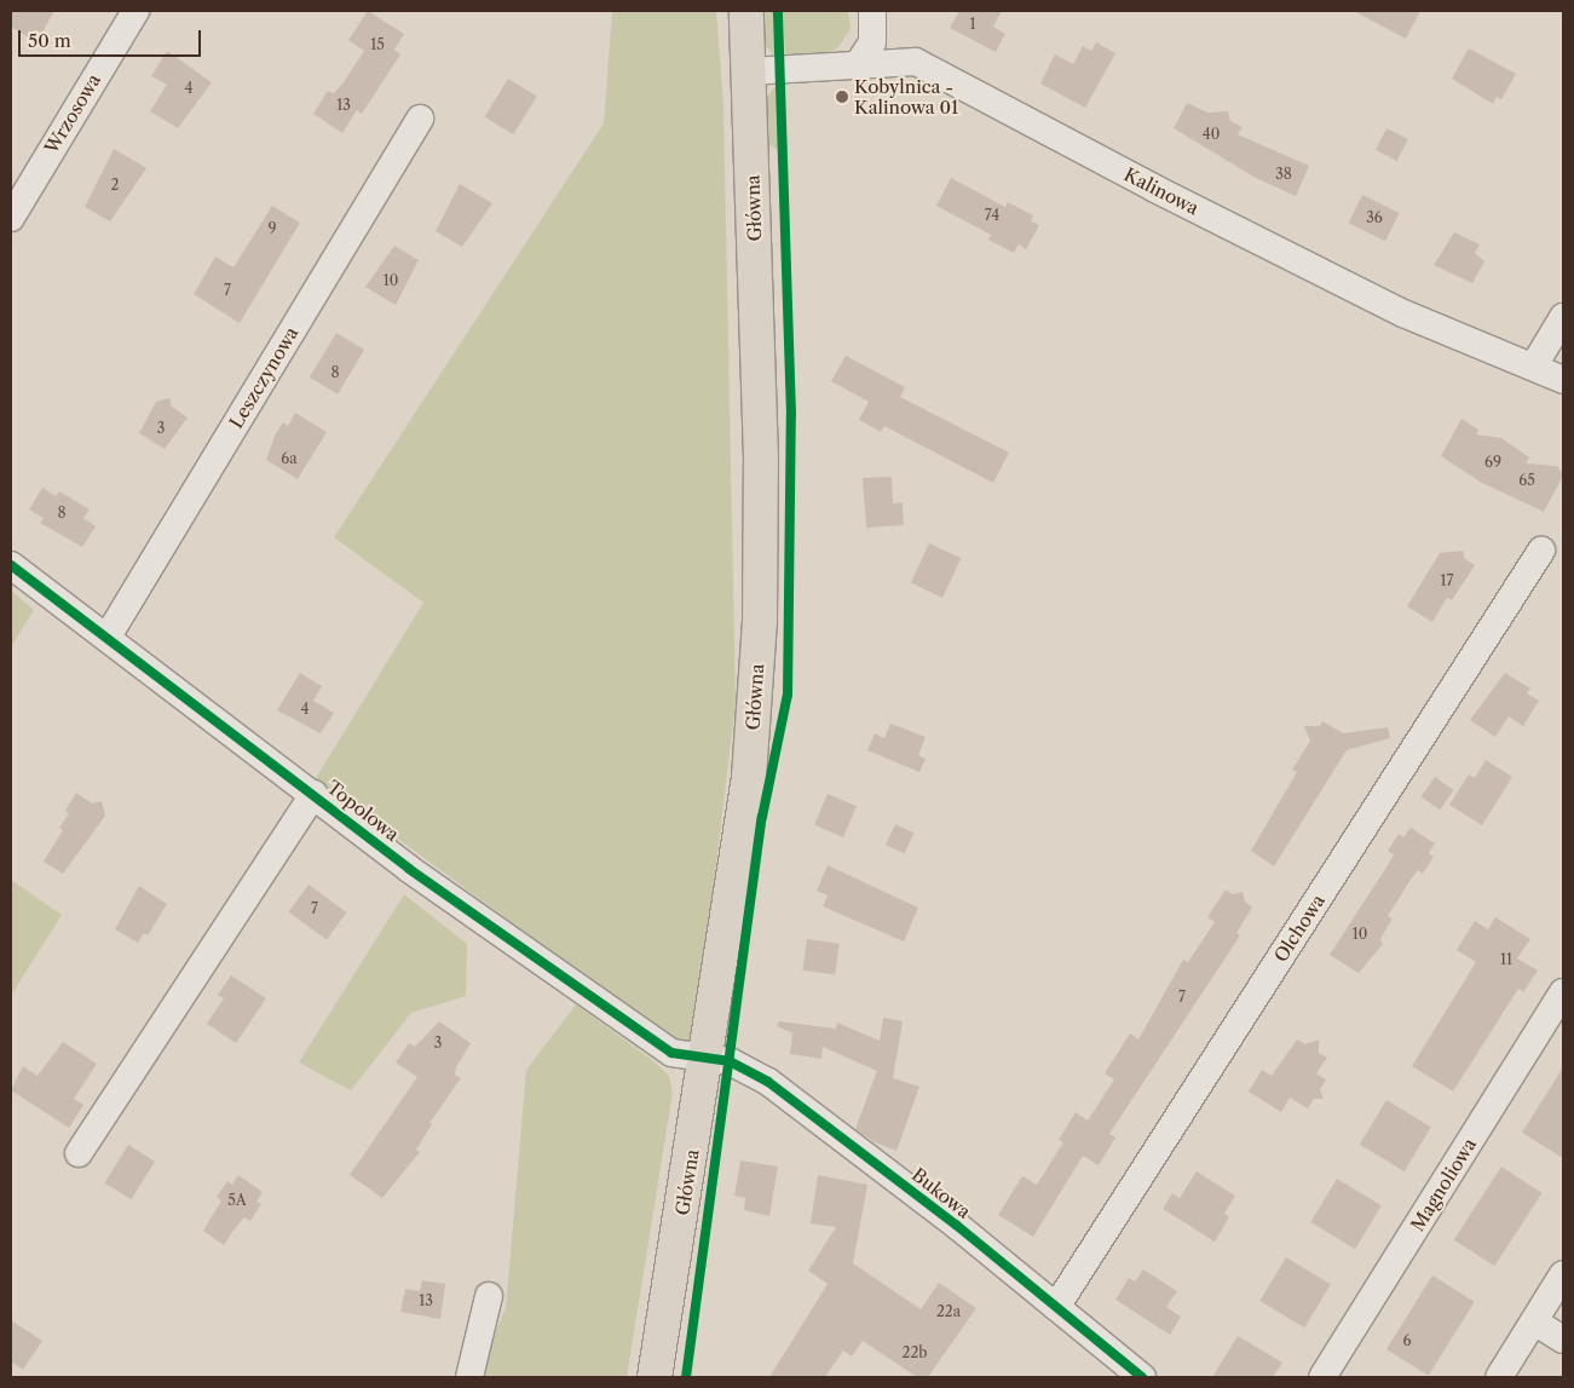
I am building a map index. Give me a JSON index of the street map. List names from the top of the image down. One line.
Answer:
{"streets":{"main road":["Główna"],"street":["Wrzosowa","Kalinowa","Leszczynowa","Topolowa","Olchowa","Magnoliowa","Bukowa"]},"crossings":[["Kalinowa","Główna"],["Główna","Topolowa"],["Główna","Bukowa"],["Leszczynowa","Topolowa"],["Topolowa","Bukowa"],["Olchowa","Bukowa"]],"places":["Kobylnica - Kalinowa 01"],"house_numbers":["1","15","4","13","40","38","2","74","36","9","10","7","8","3","6a","69","65","8","17","4","7","10","11","7","3","5A","13","22a","6","22b"],"scale_bar":"50 m"}
